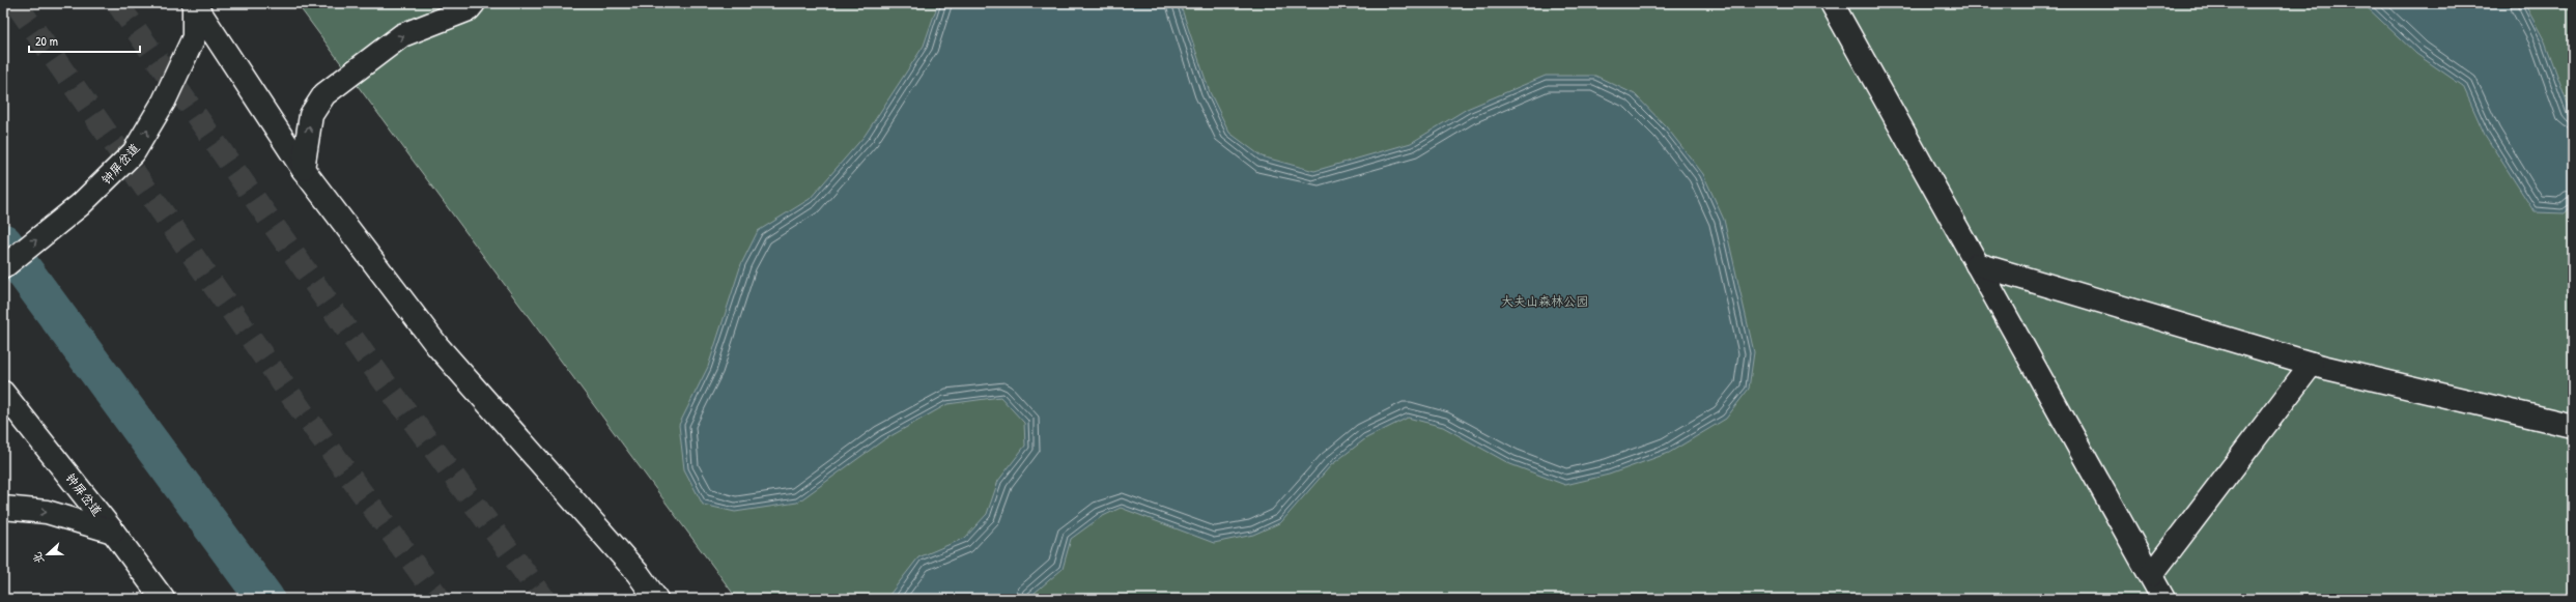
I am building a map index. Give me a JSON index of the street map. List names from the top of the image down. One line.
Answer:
{"streets":{"street":["钟屏岔道"]},"parks":["大夫山森林公园"],"scale_bar":"20 m","north":"left"}
